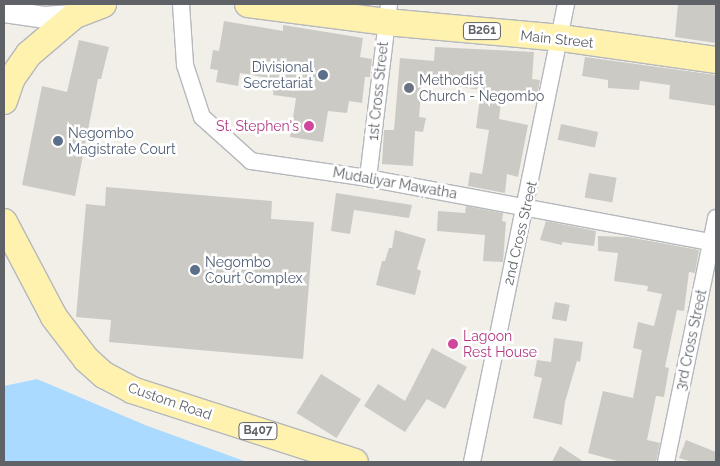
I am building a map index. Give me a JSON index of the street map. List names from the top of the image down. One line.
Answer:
{"streets":{"main road":["B261","Main Street","Custom Road","B407"],"street":["1st Cross Street","Mudaliyar Mawatha","2nd Cross Street","3rd Cross Street"]},"crossings":[["Main Street","1st Cross Street"],["Main Street","2nd Cross Street"],["1st Cross Street","Mudaliyar Mawatha"],["Mudaliyar Mawatha","2nd Cross Street"],["Mudaliyar Mawatha","3rd Cross Street"]],"places":["Divisional Secretariat","Methodist Church - Negombo","St. Stephen's","Negombo Magistrate Court","Negombo Court Complex","Lagoon Rest House"]}
